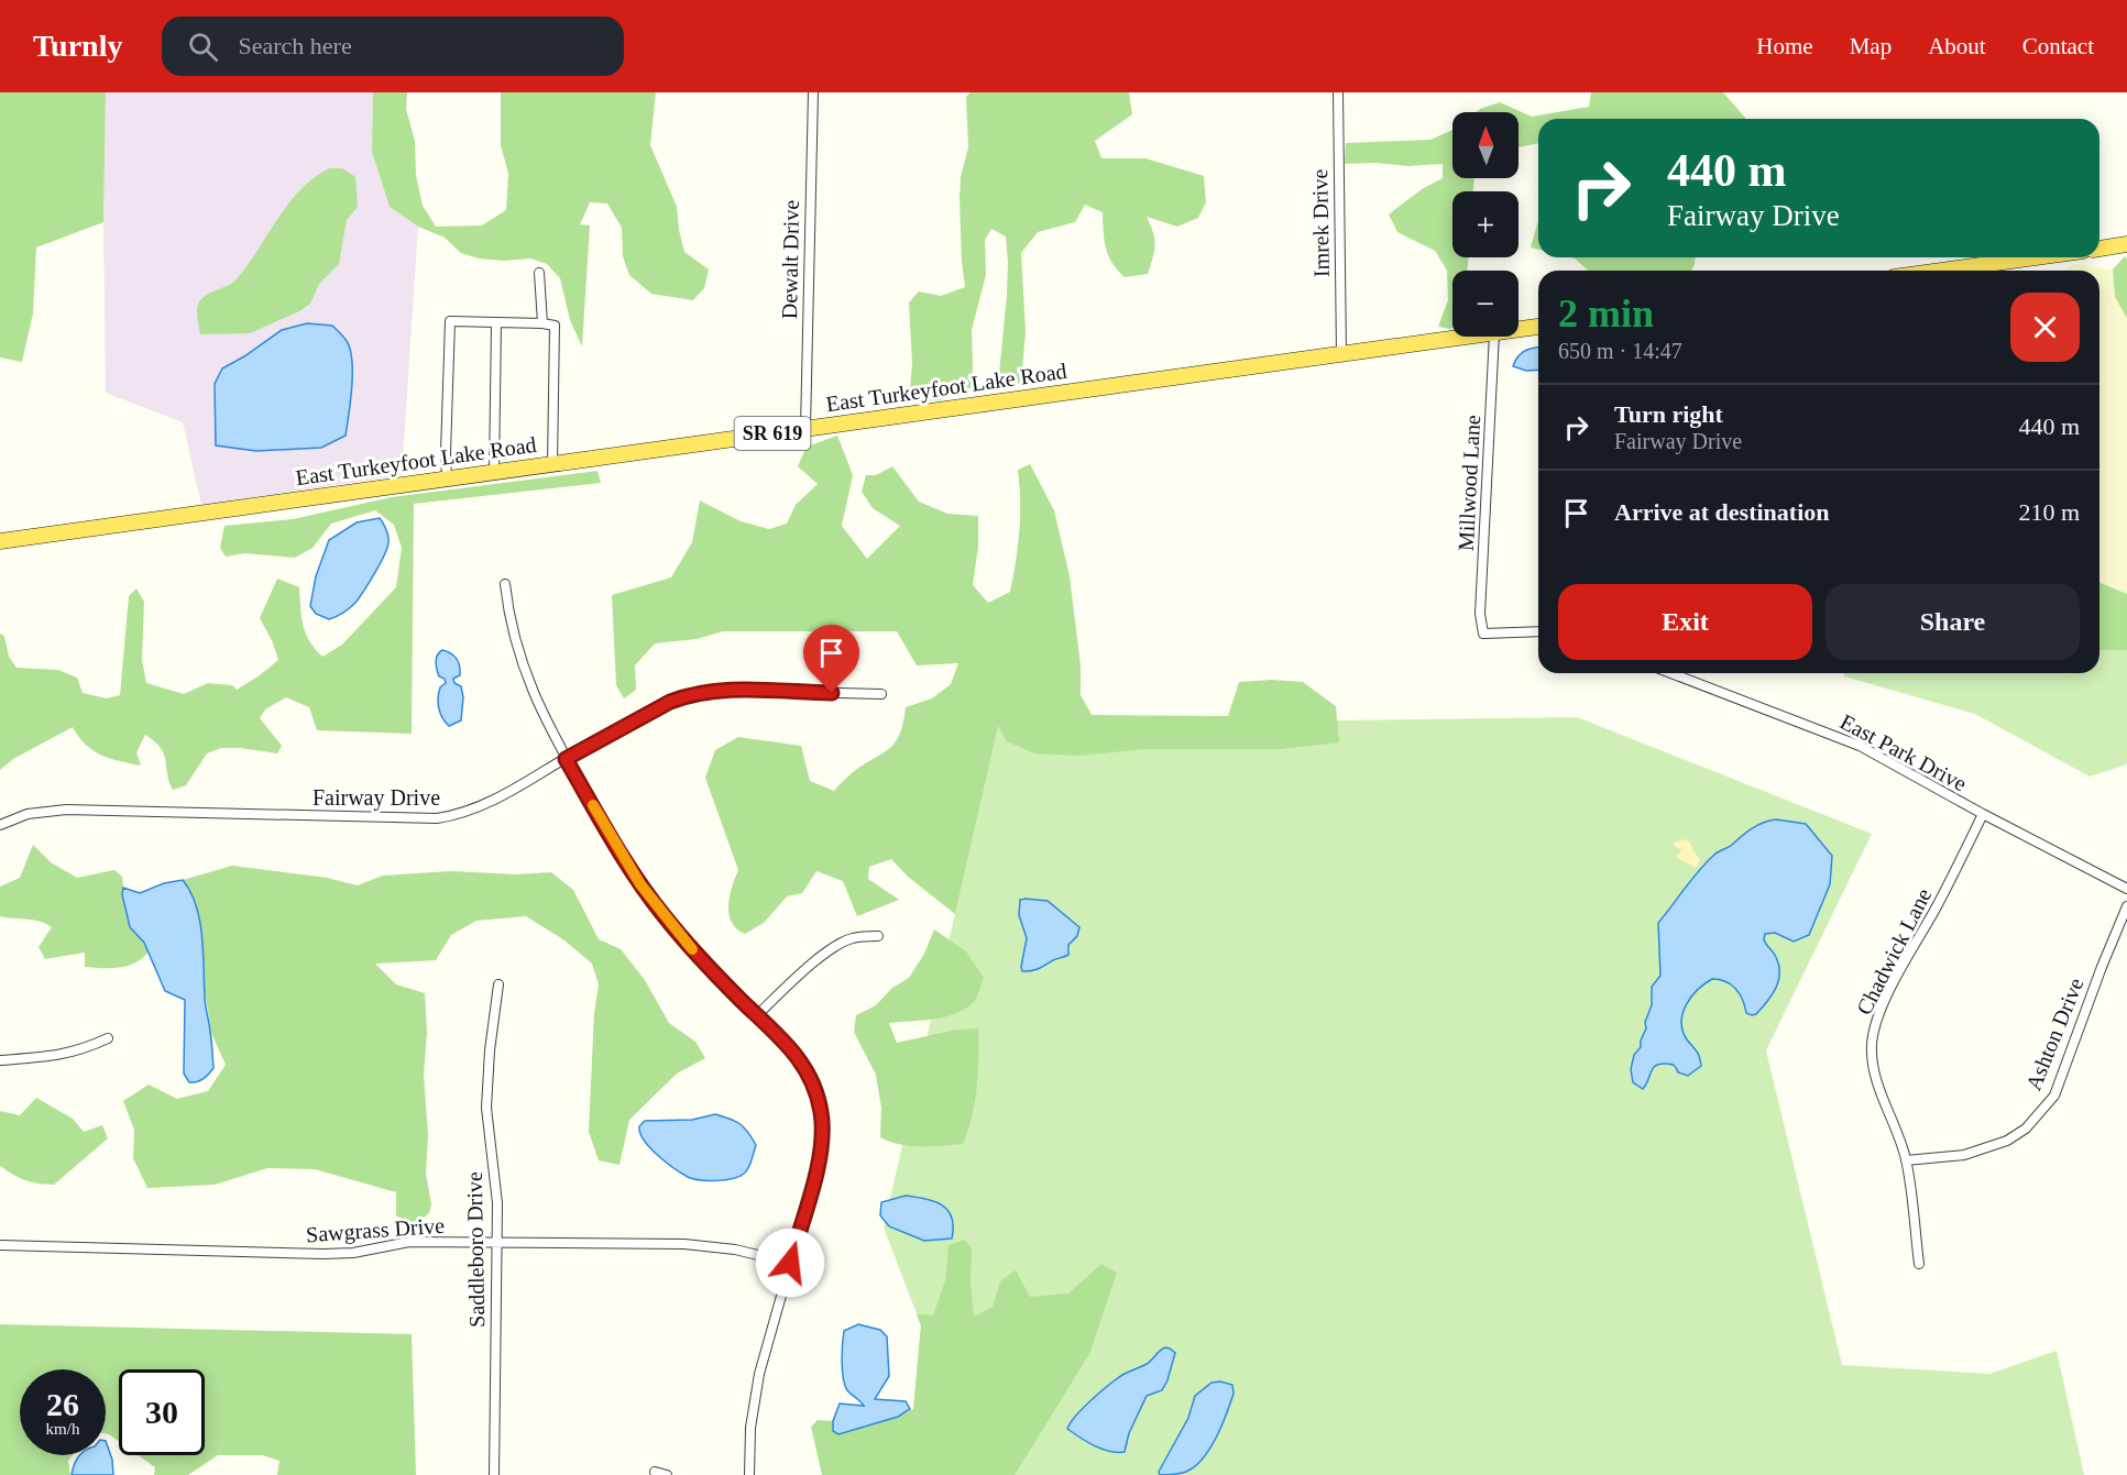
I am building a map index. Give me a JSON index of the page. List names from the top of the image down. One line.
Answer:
{"streets":{"main road":["East Turkeyfoot Lake Road","SR 619"],"street":["Imrek Drive","Dewalt Drive","Millwood Lane","East Park Drive","Fairway Drive","Chadwick Lane","Ashton Drive","Sawgrass Drive","Saddleboro Drive"]},"crossings":[["Imrek Drive","East Turkeyfoot Lake Road"],["Dewalt Drive","East Turkeyfoot Lake Road"],["East Park Drive","Chadwick Lane"],["Chadwick Lane","Ashton Drive"],["Sawgrass Drive","Saddleboro Drive"]],"north":"top","page":{"header":"Turnly","search":"Search here","nav":["Home","Map","About","Contact"],"map_buttons":["+","−"],"turn":["440 m","Fairway Drive"],"heading":["2 min","650 m · 14:47"],"list":[{"name":"Turn right","note":"Fairway Drive","value":"440 m"},{"name":"Arrive at destination","value":"210 m"}],"buttons":["Exit","Share"],"speed":"26 km/h","limit":"30"}}
